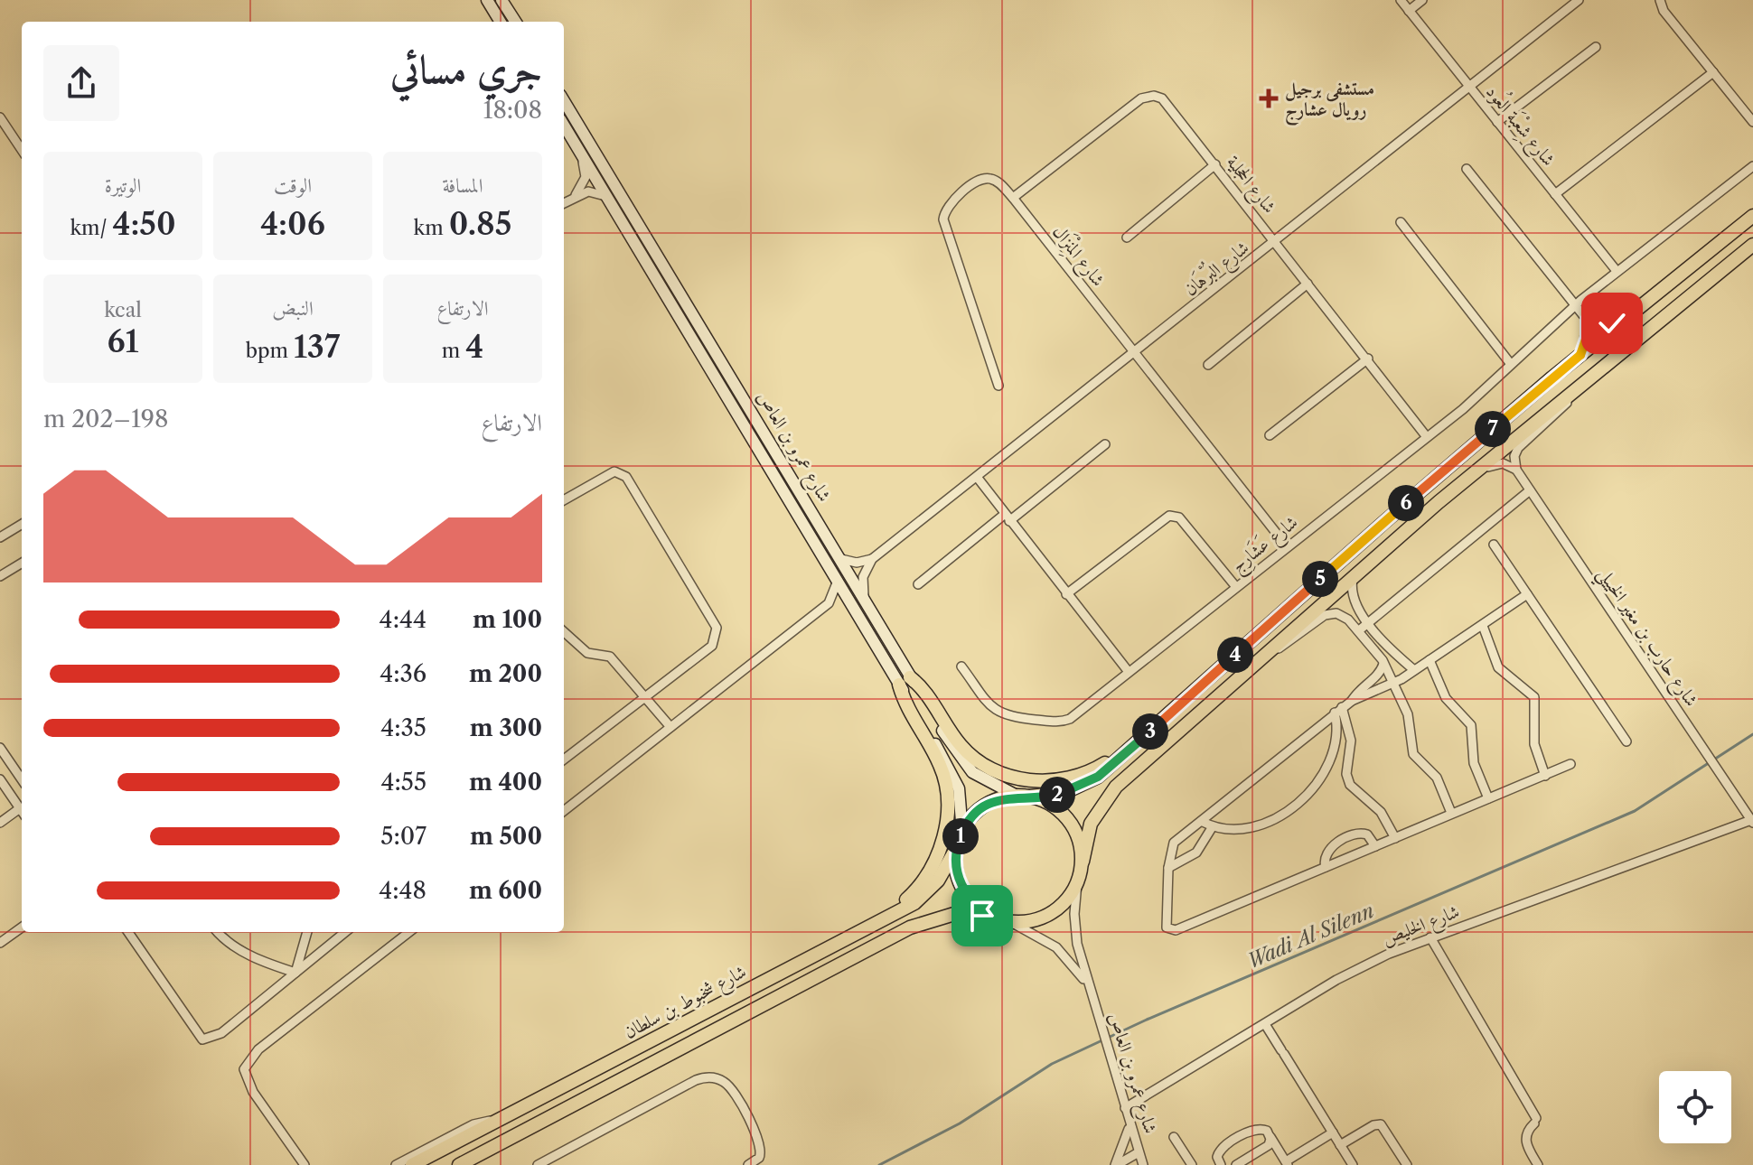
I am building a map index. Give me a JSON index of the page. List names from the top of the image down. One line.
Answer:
{"streets":{"main road":["شارع عمرو بن العاص","شارع شخبوط بن سلطان"],"street":["شارع شِعْبَة العُود","شارع الحجلية","شارع المِنْزَال","شارع البُرْهَان","شارع عَشَارِج","شارع حارب بن مغير الخييلي","شارع الخليص"]},"crossings":[["شارع شِعْبَة العُود","شارع البُرْهَان"],["شارع شِعْبَة العُود","شارع عَشَارِج"],["شارع الحجلية","شارع المِنْزَال"],["شارع الحجلية","شارع البُرْهَان"],["شارع الحجلية","شارع عَشَارِج"],["شارع المِنْزَال","شارع البُرْهَان"],["شارع المِنْزَال","شارع عَشَارِج"],["شارع عمرو بن العاص","شارع الخليص"],["شارع عمرو بن العاص","شارع شخبوط بن سلطان"],["شارع حارب بن مغير الخييلي","شارع الخليص"]],"water":["Wadi Al Silenn"],"places":{"health":["مستشفى برجيل رويال عشارج"]},"page":{"heading":["جري مسائي","18:08"],"stats":[["المسافة","0.85 km"],["الوقت","4:06"],["الوتيرة","4:50 /km"],["الارتفاع","4 m"],["النبض","137 bpm"],["kcal","61"]],"chart":["الارتفاع","198–202 m"],"pins":["7","6","5","4","3","2","1"],"list":[{"name":"100 m","note":"4:44"},{"name":"200 m","note":"4:36"},{"name":"300 m","note":"4:35"},{"name":"400 m","note":"4:55"},{"name":"500 m","note":"5:07"},{"name":"600 m","note":"4:48"}]}}
